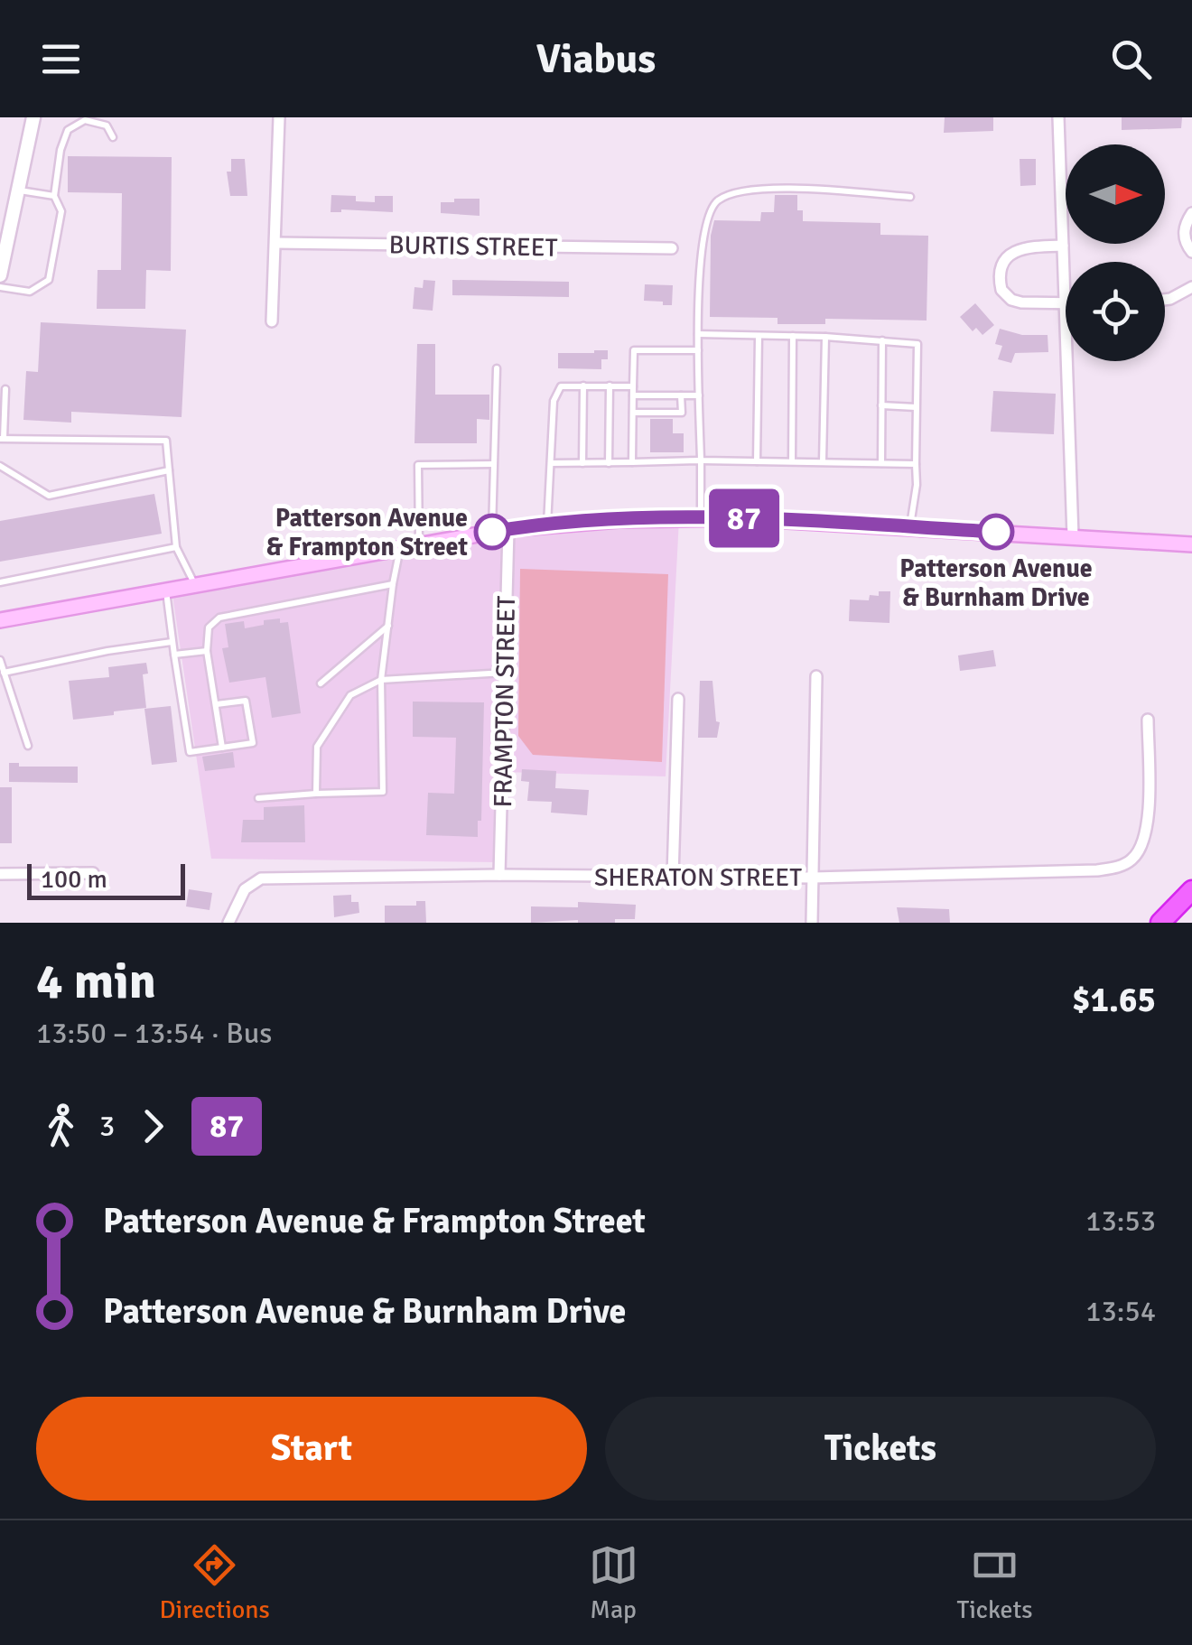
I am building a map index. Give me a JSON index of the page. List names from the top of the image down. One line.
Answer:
{"streets":{"street":["BURTIS STREET","FRAMPTON STREET","SHERATON STREET"]},"crossings":[["FRAMPTON STREET","SHERATON STREET"]],"places":["Patterson Avenue & Frampton Street","Patterson Avenue & Burnham Drive"],"lines":["bus line 87"],"scale_bar":"100 m","north":"right","page":{"header":"Viabus","on_map":"87","scale":"100 m","heading":["4 min","13:50 – 13:54 · Bus","$1.65"],"legs":["3","87"],"list":[{"name":"Patterson Avenue & Frampton Street","value":"13:53"},{"name":"Patterson Avenue & Burnham Drive","value":"13:54"}],"buttons":["Start","Tickets"],"tabs":["Directions","Map","Tickets"]}}
